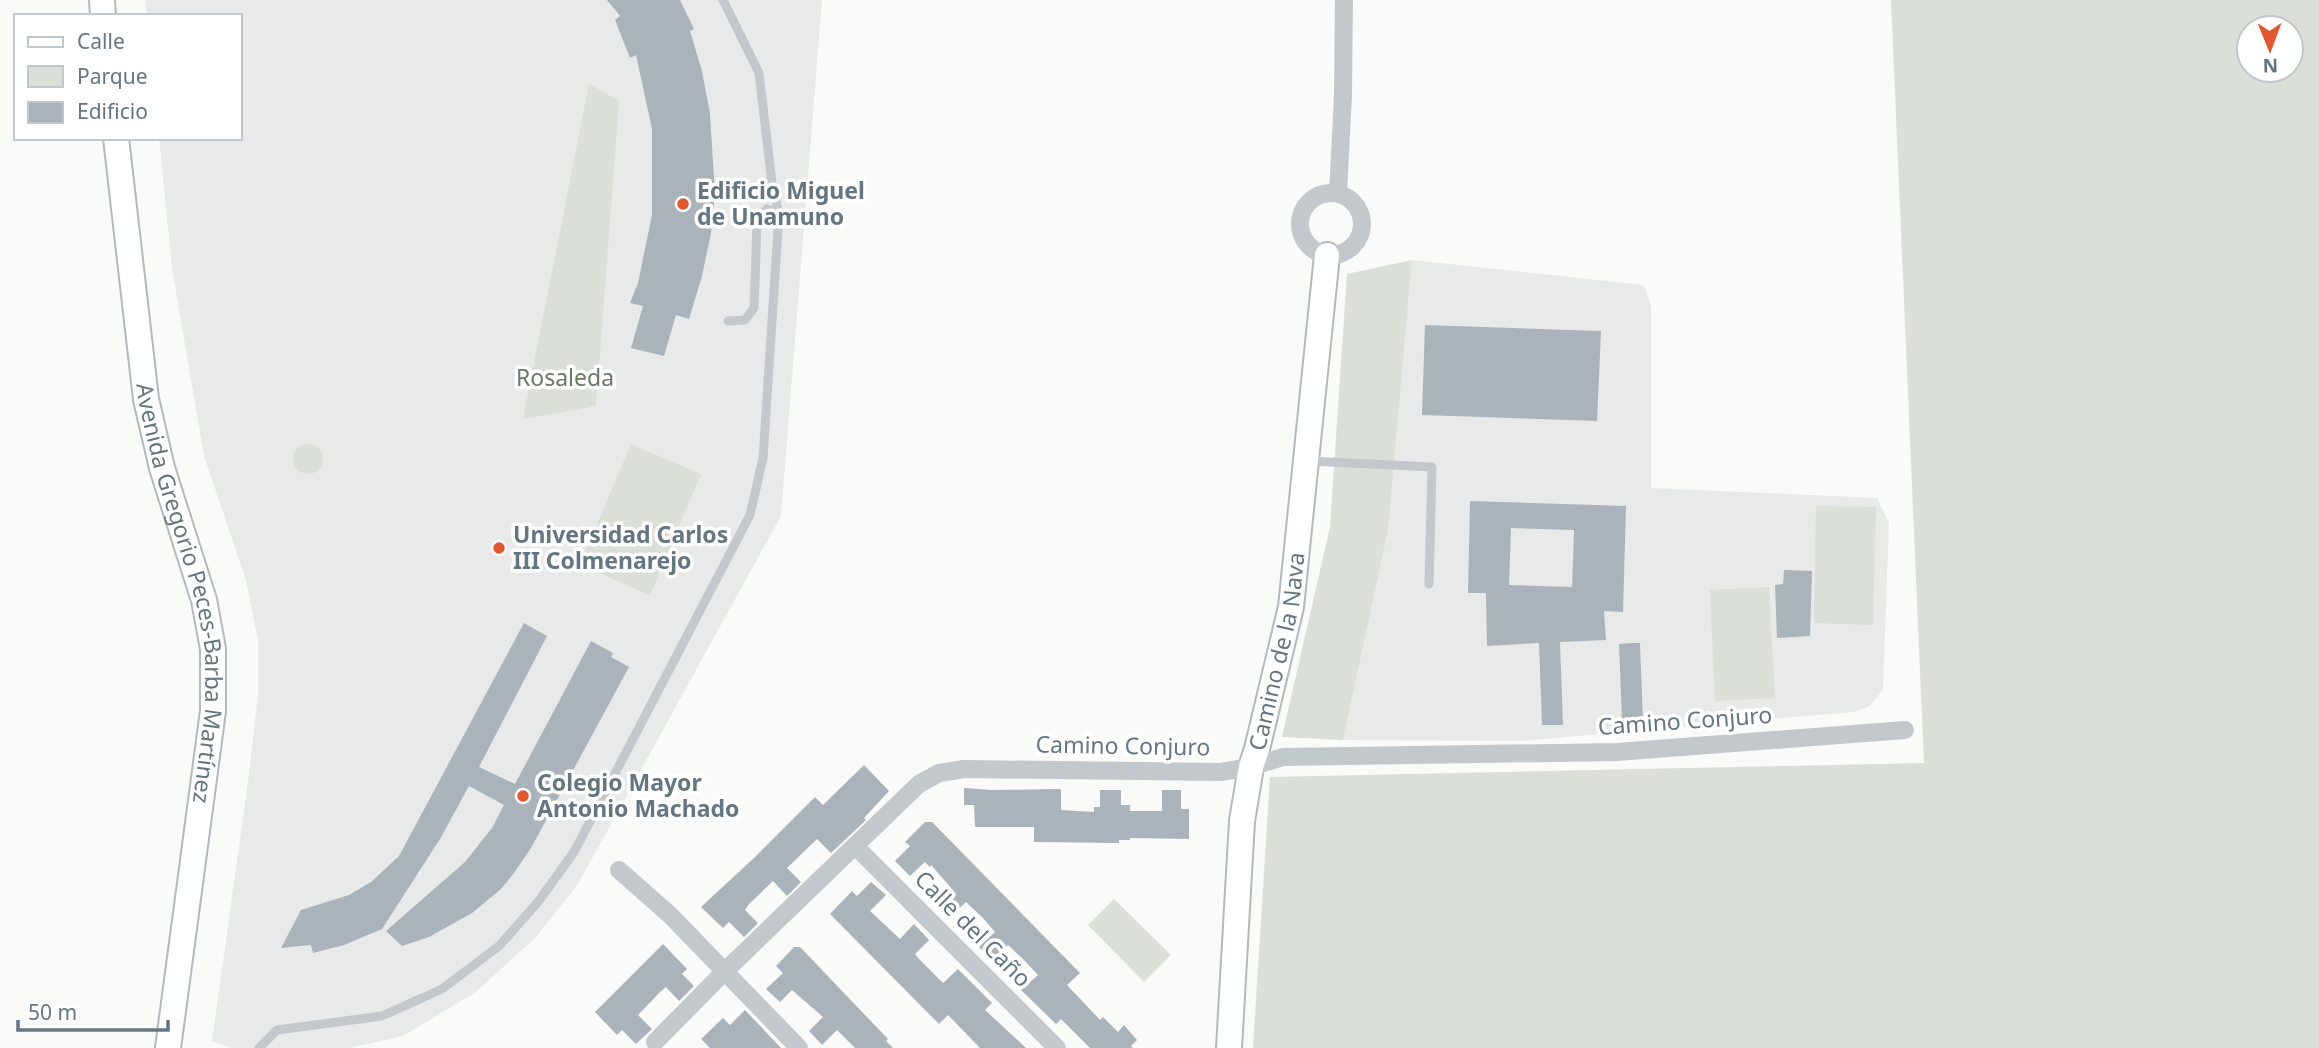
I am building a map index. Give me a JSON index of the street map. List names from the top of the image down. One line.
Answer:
{"streets":{"street":["Avenida Gregorio Peces-Barba Martínez","Camino de la Nava","Camino Conjuro","Calle del Caño"]},"crossings":[["Camino de la Nava","Camino Conjuro"],["Camino Conjuro","Calle del Caño"]],"parks":["Rosaleda"],"places":["Edificio Miguel de Unamuno","Universidad Carlos III Colmenarejo","Colegio Mayor Antonio Machado"],"legend":["Calle","Parque","Edificio"],"scale_bar":"50 m","north":"bottom"}
